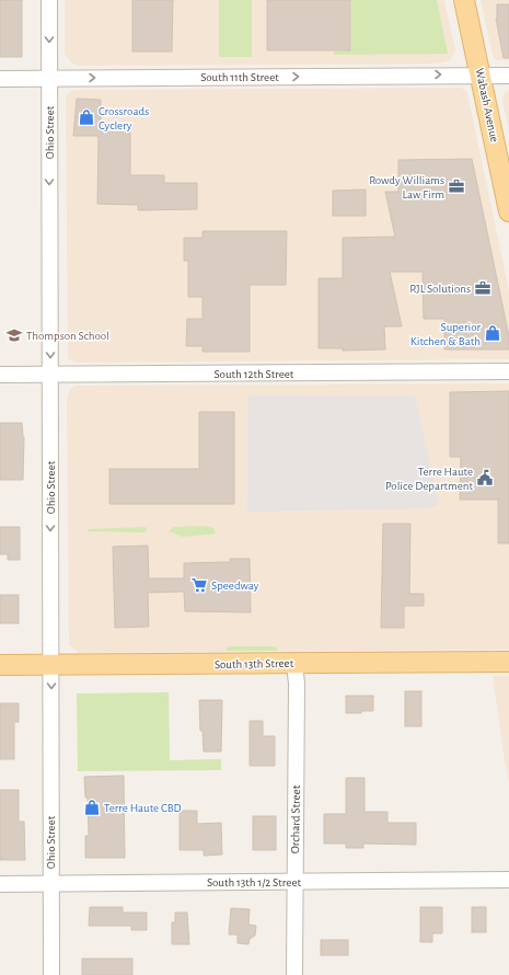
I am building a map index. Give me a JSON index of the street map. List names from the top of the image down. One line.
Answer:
{"streets":{"main road":["Wabash Avenue","South 13th Street"],"street":["South 11th Street","Ohio Street","South 12th Street","Orchard Street","South 13th 1/2 Street"]},"crossings":[["South 11th Street","Wabash Avenue"],["South 11th Street","Ohio Street"],["Ohio Street","South 12th Street"],["Ohio Street","South 13th Street"],["Ohio Street","South 13th 1/2 Street"],["South 13th Street","Orchard Street"],["Orchard Street","South 13th 1/2 Street"]],"one_way":["South 11th Street","Ohio Street"],"places":{"shop":["Crossroads Cyclery","Superior Kitchen & Bath","Terre Haute CBD"],"office":["Rowdy Williams Law Firm","RJL Solutions"],"school or university":["Thompson School"],"public building":["Terre Haute Police Department"],"supermarket":["Speedway"]}}
